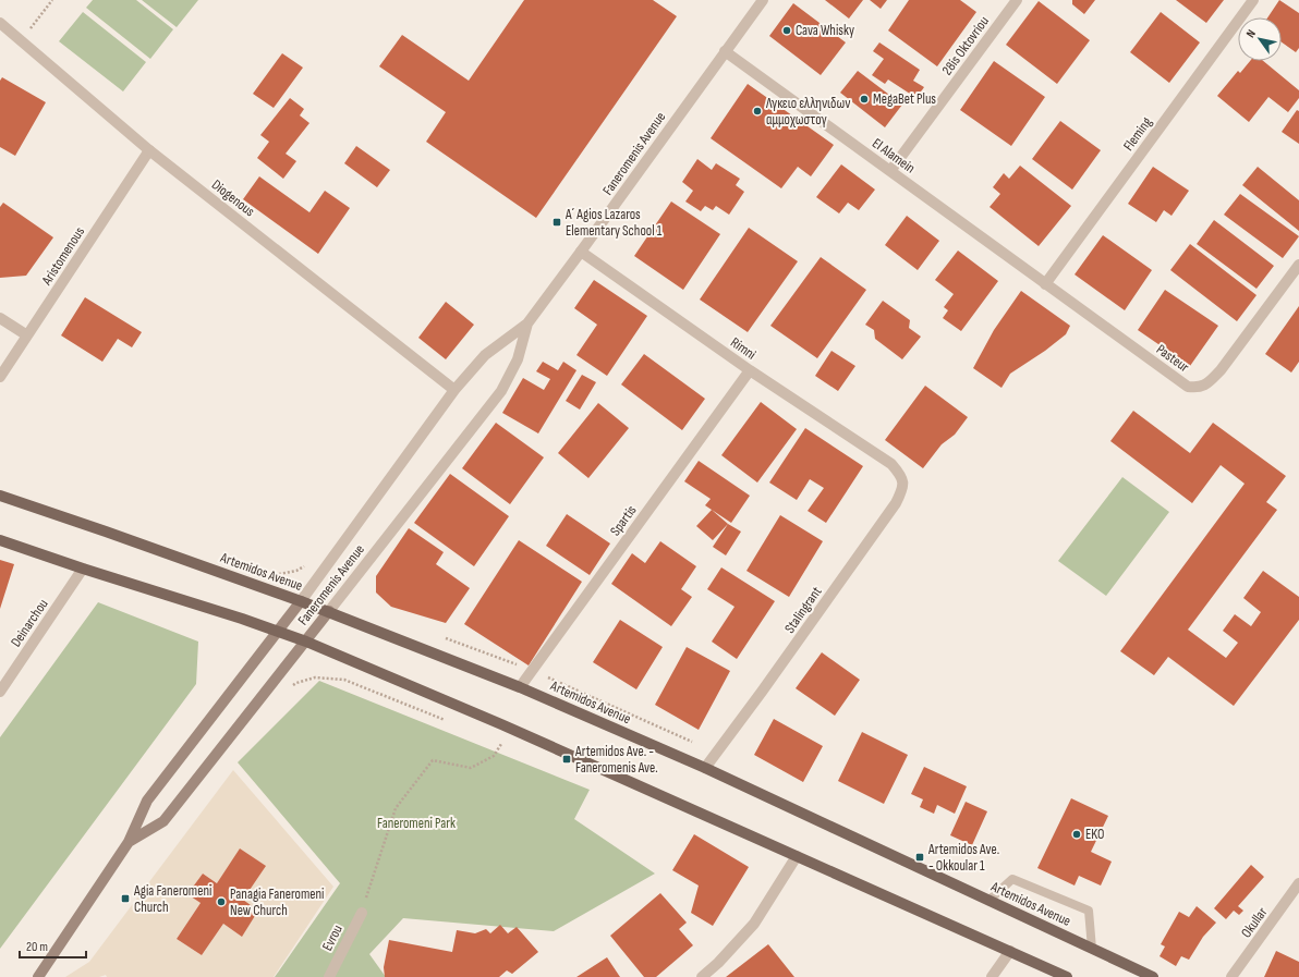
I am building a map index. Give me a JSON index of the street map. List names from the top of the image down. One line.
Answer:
{"streets":{"main road":["Faneromenis Avenue","Artemidos Avenue"],"street":["28is Oktovriou","Fleming","El Alamein","Diogenous","Aristomenous","Rimni","Pasteur","Spartis","Stalingrant","Deinarchou","Okullar","Evrou"]},"crossings":[["28is Oktovriou","El Alamein"],["Fleming","El Alamein"],["Fleming","Pasteur"],["Faneromenis Avenue","El Alamein"],["Faneromenis Avenue","Diogenous"],["Faneromenis Avenue","Rimni"],["Faneromenis Avenue","Artemidos Avenue"],["El Alamein","Pasteur"],["Diogenous","Aristomenous"],["Rimni","Spartis"],["Rimni","Stalingrant"],["Spartis","Artemidos Avenue"],["Artemidos Avenue","Stalingrant"]],"parks":["Faneromeni Park"],"places":{"other":["Cava Whisky","MegaBet Plus","Λγκειο ελληνιδων αμμοχωστογ","EKO","Panagia Faneromeni New Church"],"transit":["A´ Agios Lazaros Elementary School 1","Artemidos Ave. - Faneromenis Ave.","Artemidos Ave. - Okkoular 1","Agia Faneromeni Church"]},"scale_bar":"20 m","north":"top left"}
